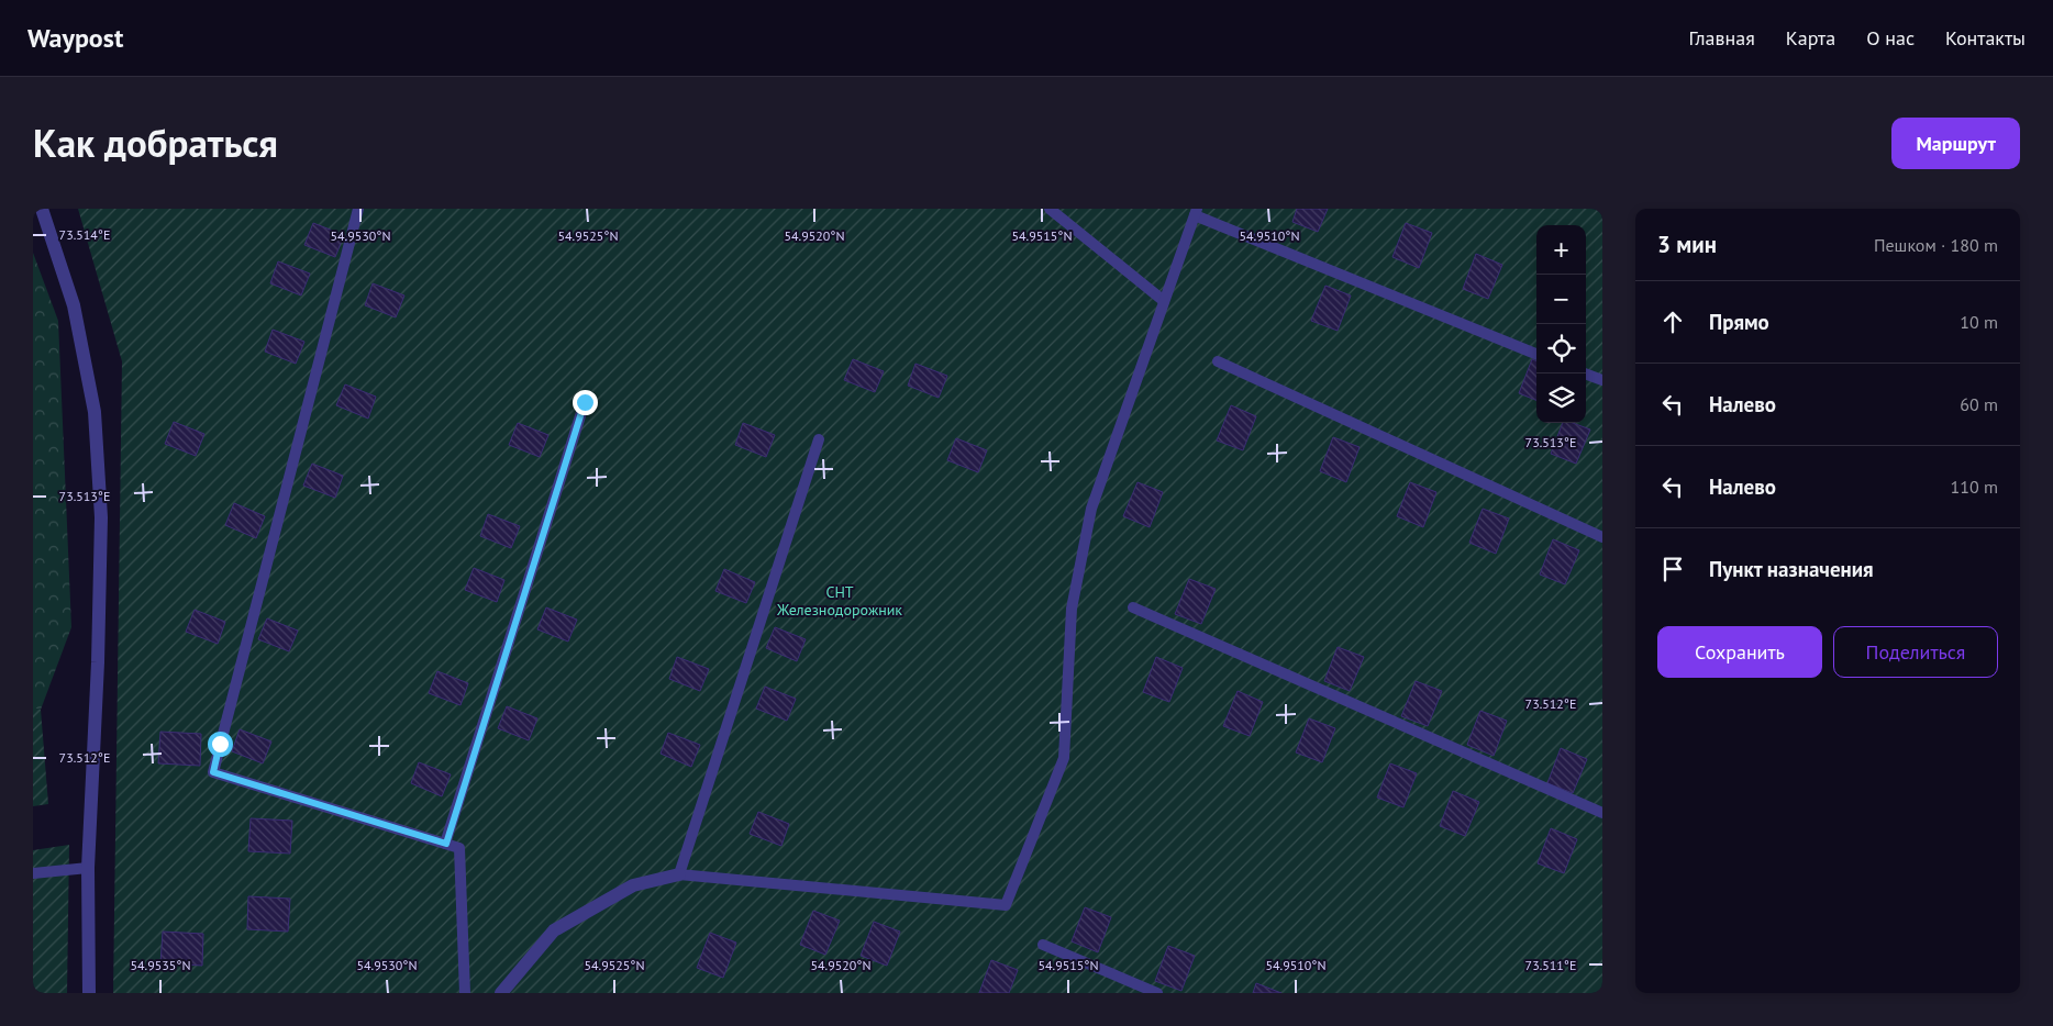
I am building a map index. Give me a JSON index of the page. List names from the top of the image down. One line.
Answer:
{"parks":["СНТ Железнодорожник"],"page":{"header":"Waypost","nav":["Главная","Карта","О нас","Контакты"],"title":"Как добраться","buttons":["Маршрут",["Сохранить","Поделиться"]],"heading":["3 мин","Пешком · 180 m"],"map_buttons":["+","−"],"list":[["Прямо","10 m"],["Налево","60 m"],["Налево","110 m"],"Пункт назначения"]},"coordinates":["73.514°E","54.9530°N","54.9525°N","54.9520°N","54.9515°N","54.9510°N","73.513°E","73.512°E","73.511°E","54.9535°N"]}
